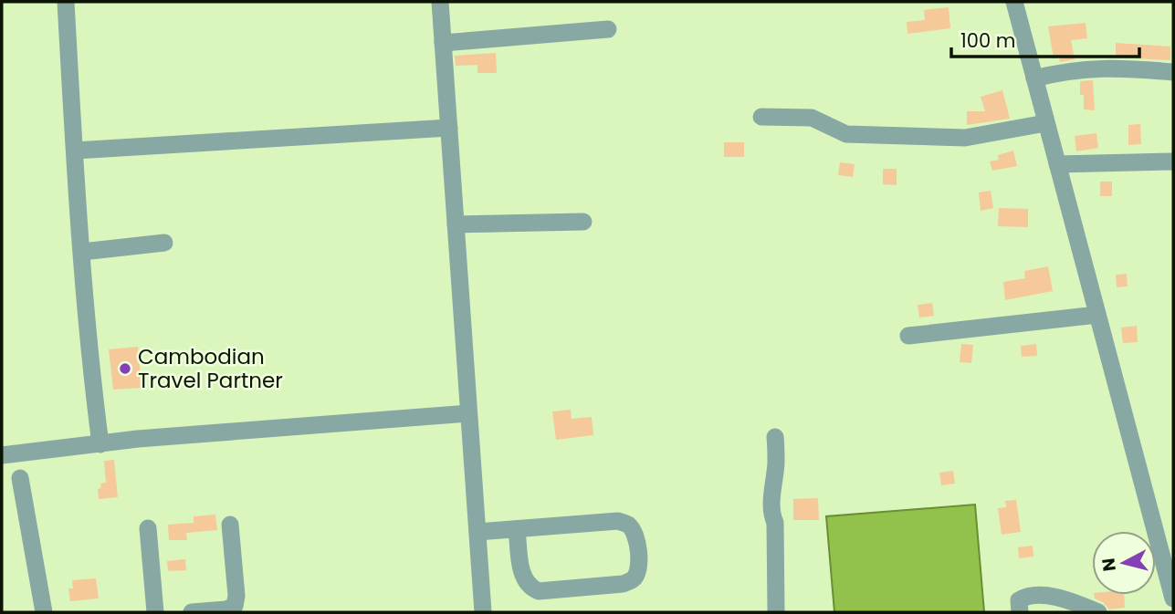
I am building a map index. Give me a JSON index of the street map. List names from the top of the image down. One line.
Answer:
{"places":["Cambodian Travel Partner"],"scale_bar":"100 m","north":"left"}
